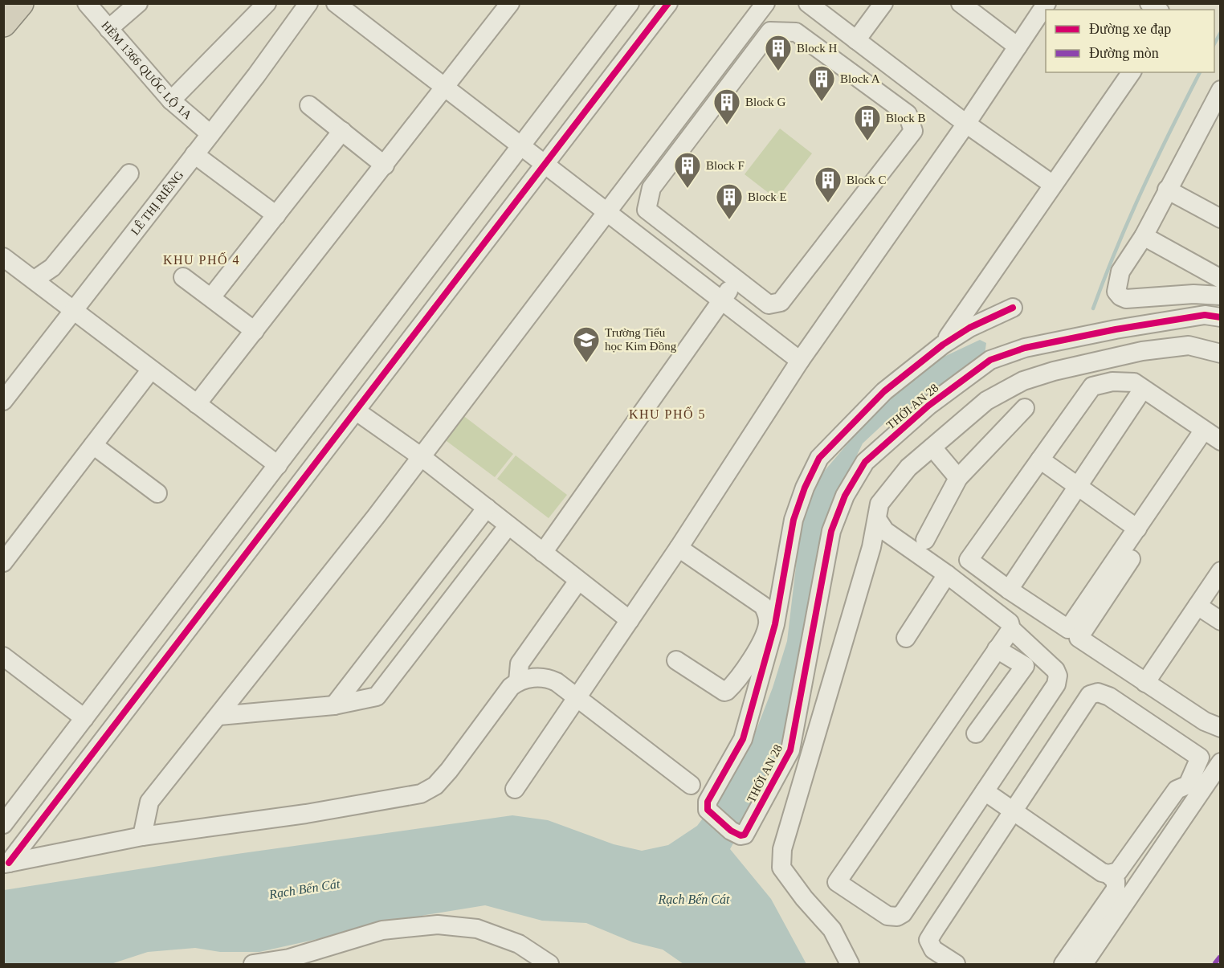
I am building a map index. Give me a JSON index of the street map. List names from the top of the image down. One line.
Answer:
{"streets":{"street":["HẺM 1366 QUỐC LỘ 1A","LÊ THỊ RIÊNG","THỚI AN 28"]},"crossings":[["HẺM 1366 QUỐC LỘ 1A","LÊ THỊ RIÊNG"]],"districts":["KHU PHỐ 4","KHU PHỐ 5"],"water":["Rạch Bến Cát"],"places":{"building":["Block H","Block A","Block G","Block B","Block F","Block C","Block E"],"school or university":["Trường Tiểu học Kim Đồng"]},"legend":["Đường xe đạp","Đường mòn"]}
